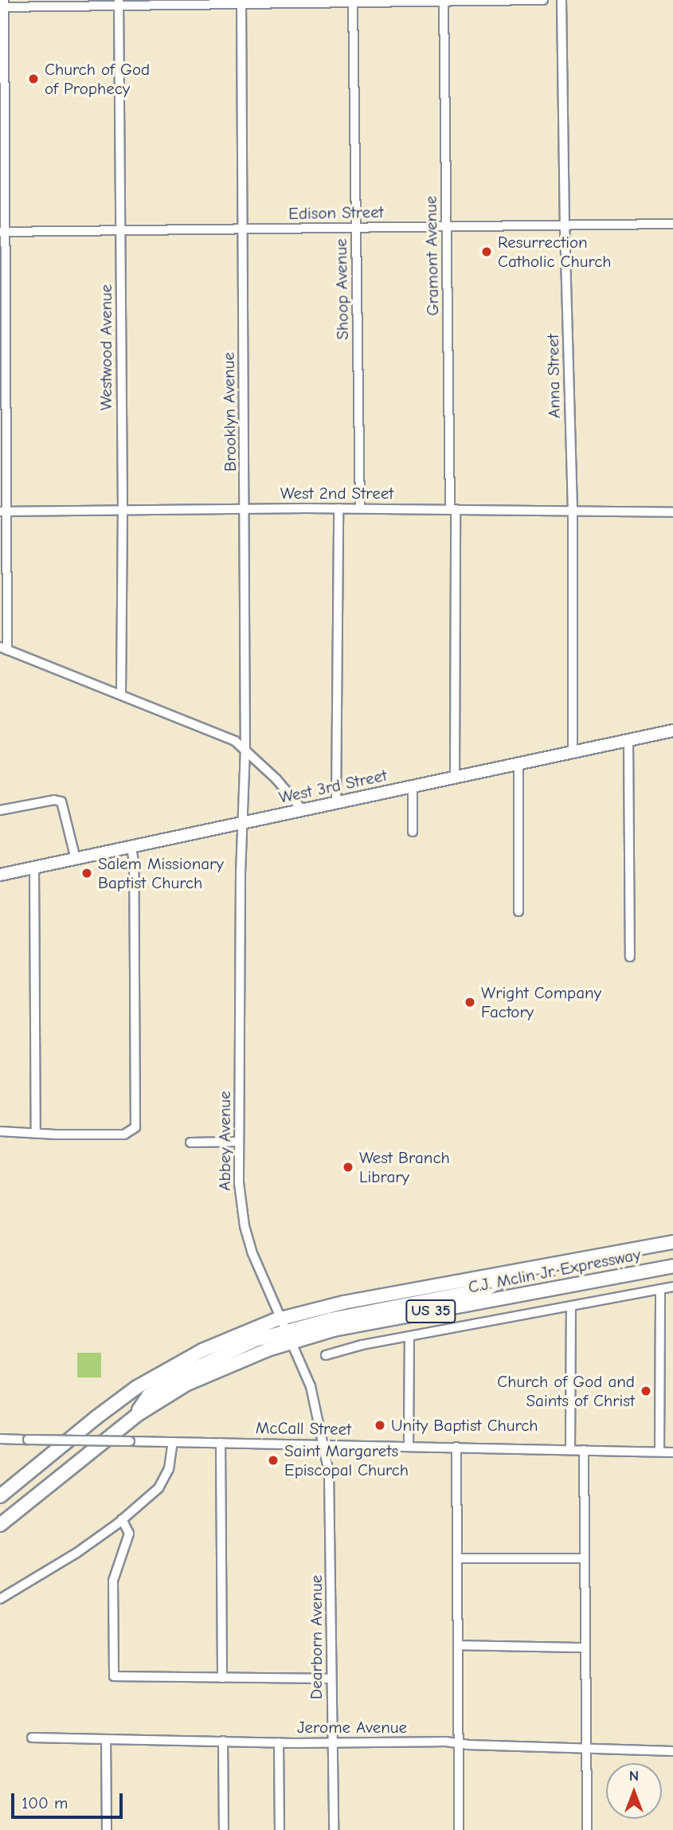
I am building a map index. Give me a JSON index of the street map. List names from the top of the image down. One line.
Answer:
{"streets":{"highway":["C.J. Mclin Jr. Expressway","US 35"],"main road":["West 3rd Street"],"street":["Edison Street","Gramont Avenue","Shoop Avenue","Westwood Avenue","Anna Street","Brooklyn Avenue","West 2nd Street","Abbey Avenue","McCall Street","Dearborn Avenue","Jerome Avenue"]},"crossings":[["Edison Street","Gramont Avenue"],["Edison Street","Shoop Avenue"],["Edison Street","Westwood Avenue"],["Edison Street","Anna Street"],["Edison Street","Brooklyn Avenue"],["Gramont Avenue","West 2nd Street"],["Gramont Avenue","West 3rd Street"],["Shoop Avenue","West 2nd Street"],["Westwood Avenue","West 2nd Street"],["Anna Street","West 2nd Street"],["Anna Street","West 3rd Street"],["Brooklyn Avenue","West 2nd Street"],["Brooklyn Avenue","West 3rd Street"],["Brooklyn Avenue","Abbey Avenue"],["West 3rd Street","Abbey Avenue"],["Abbey Avenue","C.J. Mclin Jr. Expressway"],["Abbey Avenue","McCall Street"],["Abbey Avenue","Dearborn Avenue"],["McCall Street","Dearborn Avenue"],["Dearborn Avenue","Jerome Avenue"]],"places":["Church of God of Prophecy","Resurrection Catholic Church","Salem Missionary Baptist Church","Wright Company Factory","West Branch Library","Church of God and Saints of Christ","Unity Baptist Church","Saint Margarets Episcopal Church"],"scale_bar":"100 m","north":"top"}
